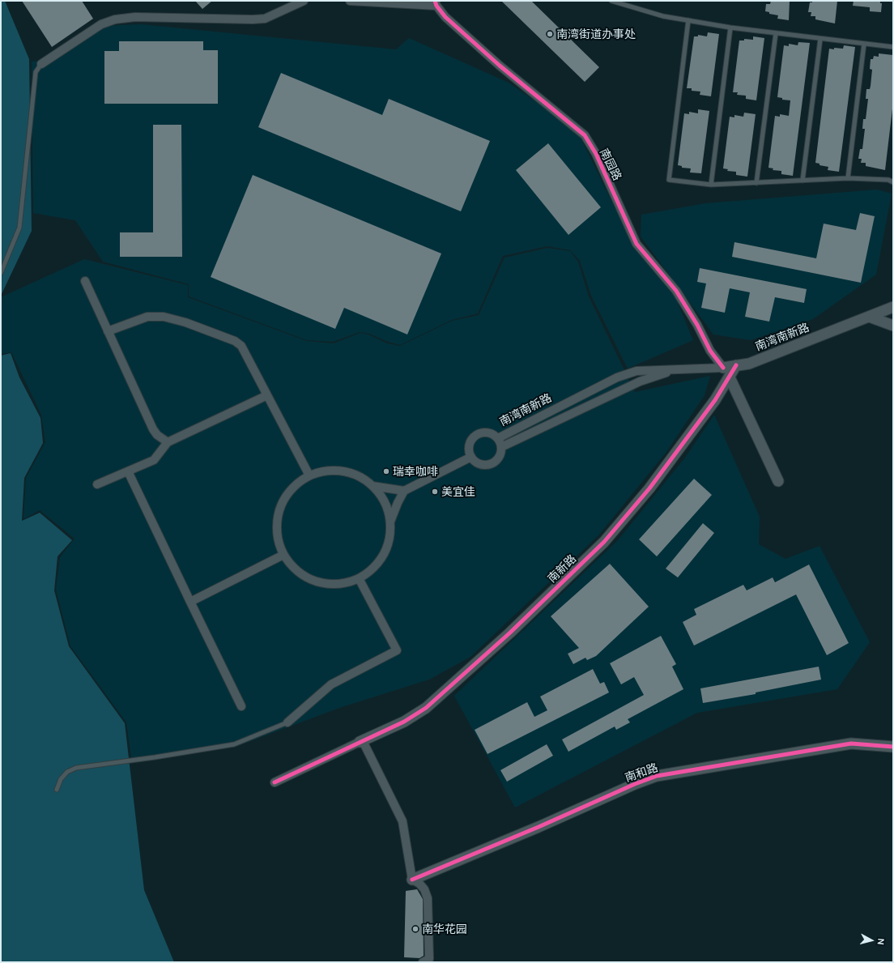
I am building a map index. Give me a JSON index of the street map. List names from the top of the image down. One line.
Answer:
{"streets":{"street":["南园路","南湾南新路","南新路","南和路"]},"crossings":[["南园路","南湾南新路"],["南湾南新路","南新路"]],"places":["南湾街道办事处","瑞幸咖啡","美宜佳","南华花园"],"north":"right"}
